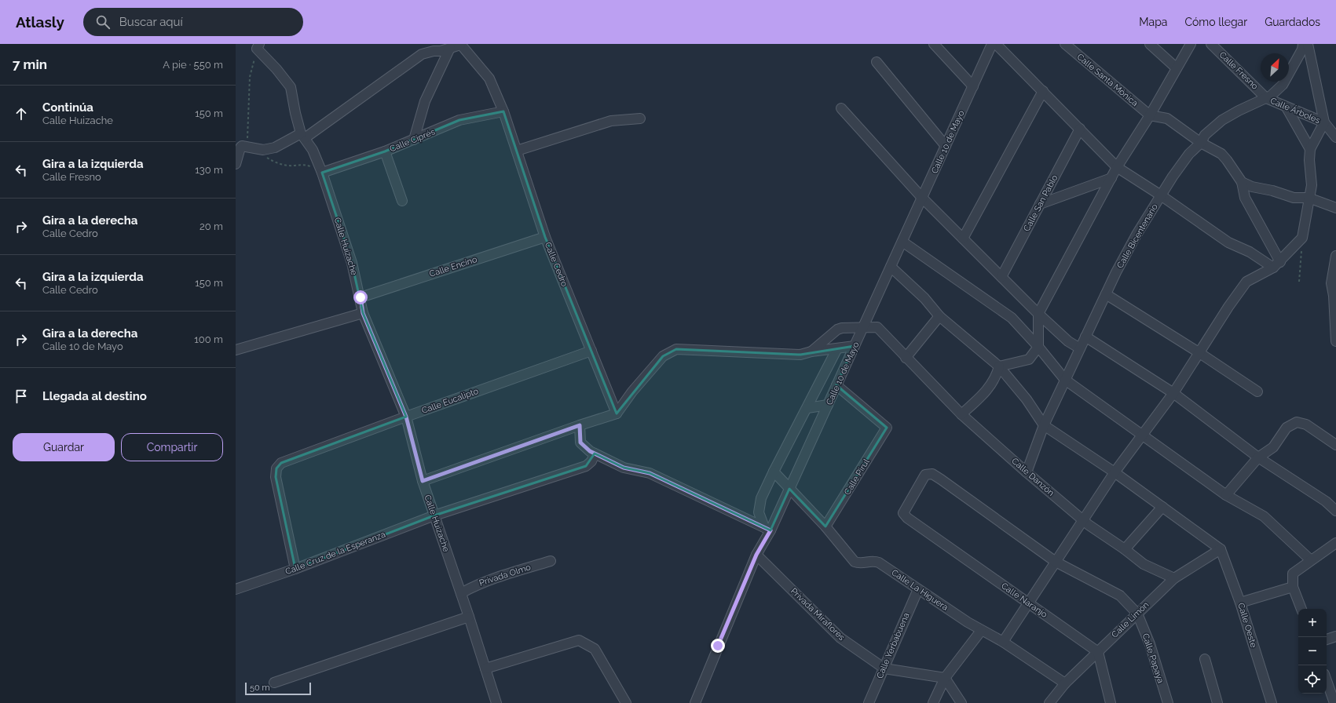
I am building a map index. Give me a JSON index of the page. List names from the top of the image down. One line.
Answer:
{"streets":{"street":["Calle Fresno","Calle Santa Mónica","Calle Árboles","Calle Ciprés","Calle 10 de Mayo","Calle San Pablo","Calle Bicentenario","Calle Huizache","Calle Cedro","Calle Encino","Calle Eucalipto","Calle Pirul","Calle Danzón","Calle Cruz de la Esperanza","Privada Olmo","Calle La Higuera","Calle Naranjo","Privada Miraflores","Calle Limón","Calle Oeste","Calle Yerbabuena","Calle Papaya"]},"crossings":[["Calle Fresno","Calle Árboles"],["Calle Fresno","Calle Bicentenario"],["Calle Árboles","Calle Bicentenario"],["Calle Ciprés","Calle Huizache"],["Calle Ciprés","Calle Cedro"],["Calle 10 de Mayo","Calle Pirul"],["Calle 10 de Mayo","Calle Danzón"],["Calle 10 de Mayo","Calle La Higuera"],["Calle 10 de Mayo","Privada Miraflores"],["Calle Bicentenario","Calle Danzón"],["Calle Huizache","Calle Encino"],["Calle Huizache","Calle Eucalipto"],["Calle Huizache","Calle Cruz de la Esperanza"],["Calle Huizache","Privada Olmo"],["Calle Cedro","Calle Encino"],["Calle Cedro","Calle Eucalipto"],["Calle Eucalipto","Calle Cruz de la Esperanza"],["Calle Pirul","Calle La Higuera"],["Calle Danzón","Calle Limón"],["Calle La Higuera","Calle Limón"],["Calle La Higuera","Calle Yerbabuena"],["Calle Naranjo","Calle Limón"],["Privada Miraflores","Calle Yerbabuena"],["Calle Limón","Calle Oeste"],["Calle Limón","Calle Papaya"]],"scale_bar":"50 m","north":"top right","page":{"header":"Atlasly","search":"Buscar aquí","nav":["Mapa","Cómo llegar","Guardados"],"heading":["7 min","A pie · 550 m"],"list":[["Continúa","Calle Huizache","150 m"],["Gira a la izquierda","Calle Fresno","130 m"],["Gira a la derecha","Calle Cedro","20 m"],["Gira a la izquierda","Calle Cedro","150 m"],["Gira a la derecha","Calle 10 de Mayo","100 m"],"Llegada al destino"],"buttons":["Guardar","Compartir"],"map_buttons":["+","−"],"scale":"50 m"}}
